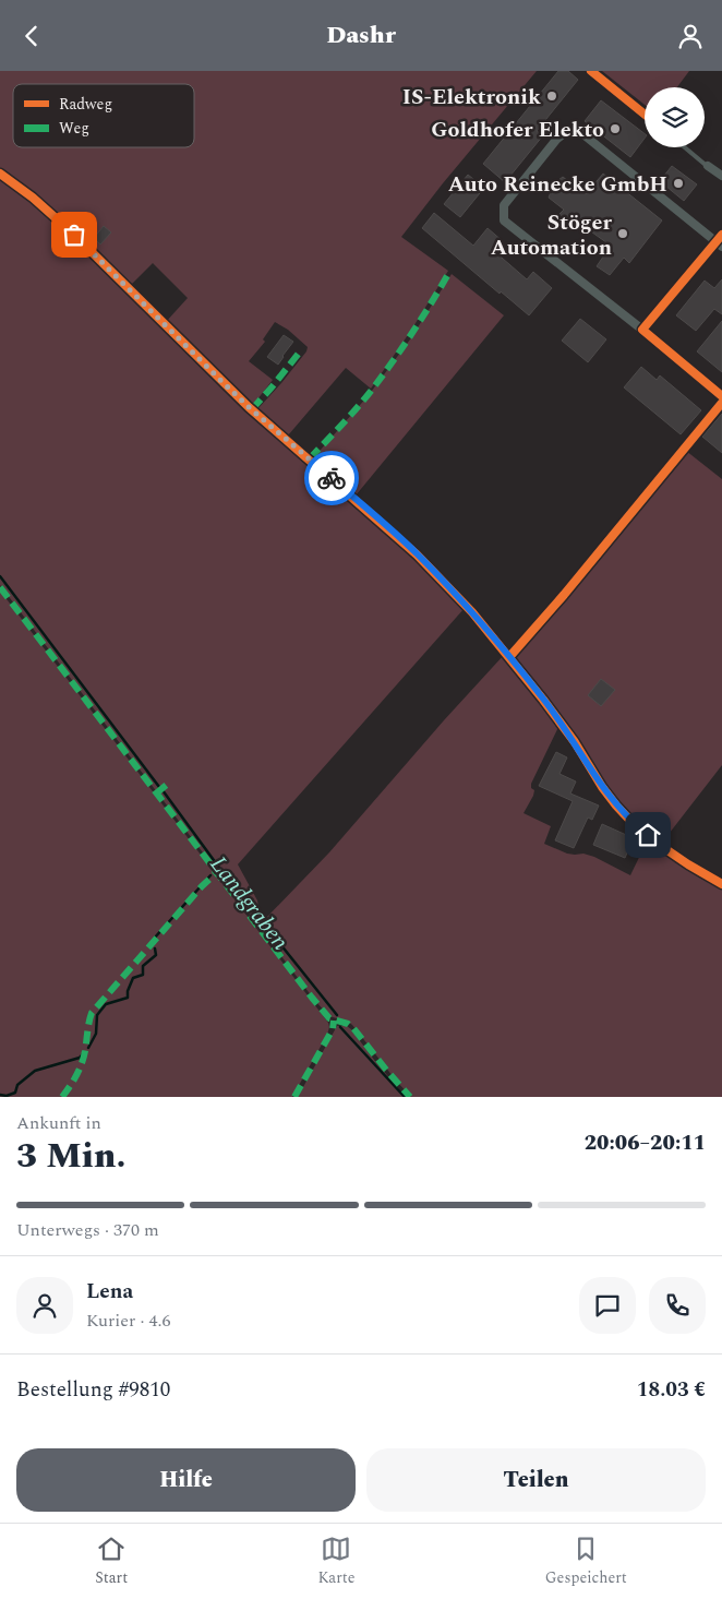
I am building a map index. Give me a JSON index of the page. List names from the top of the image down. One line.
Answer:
{"water":["Landgraben"],"places":["IS-Elektronik","Goldhofer Elekto","Auto Reinecke GmbH","Stöger Automation"],"legend":["Radweg","Weg"],"page":{"header":"Dashr","heading":["3 Min.","Ankunft in","20:06–20:11"],"panel":["Lena","Kurier · 4.6","Bestellung #9810","18.03 €"],"bar":"Unterwegs · 370 m","buttons":["Hilfe","Teilen"],"tabs":["Start","Karte","Gespeichert"]}}
